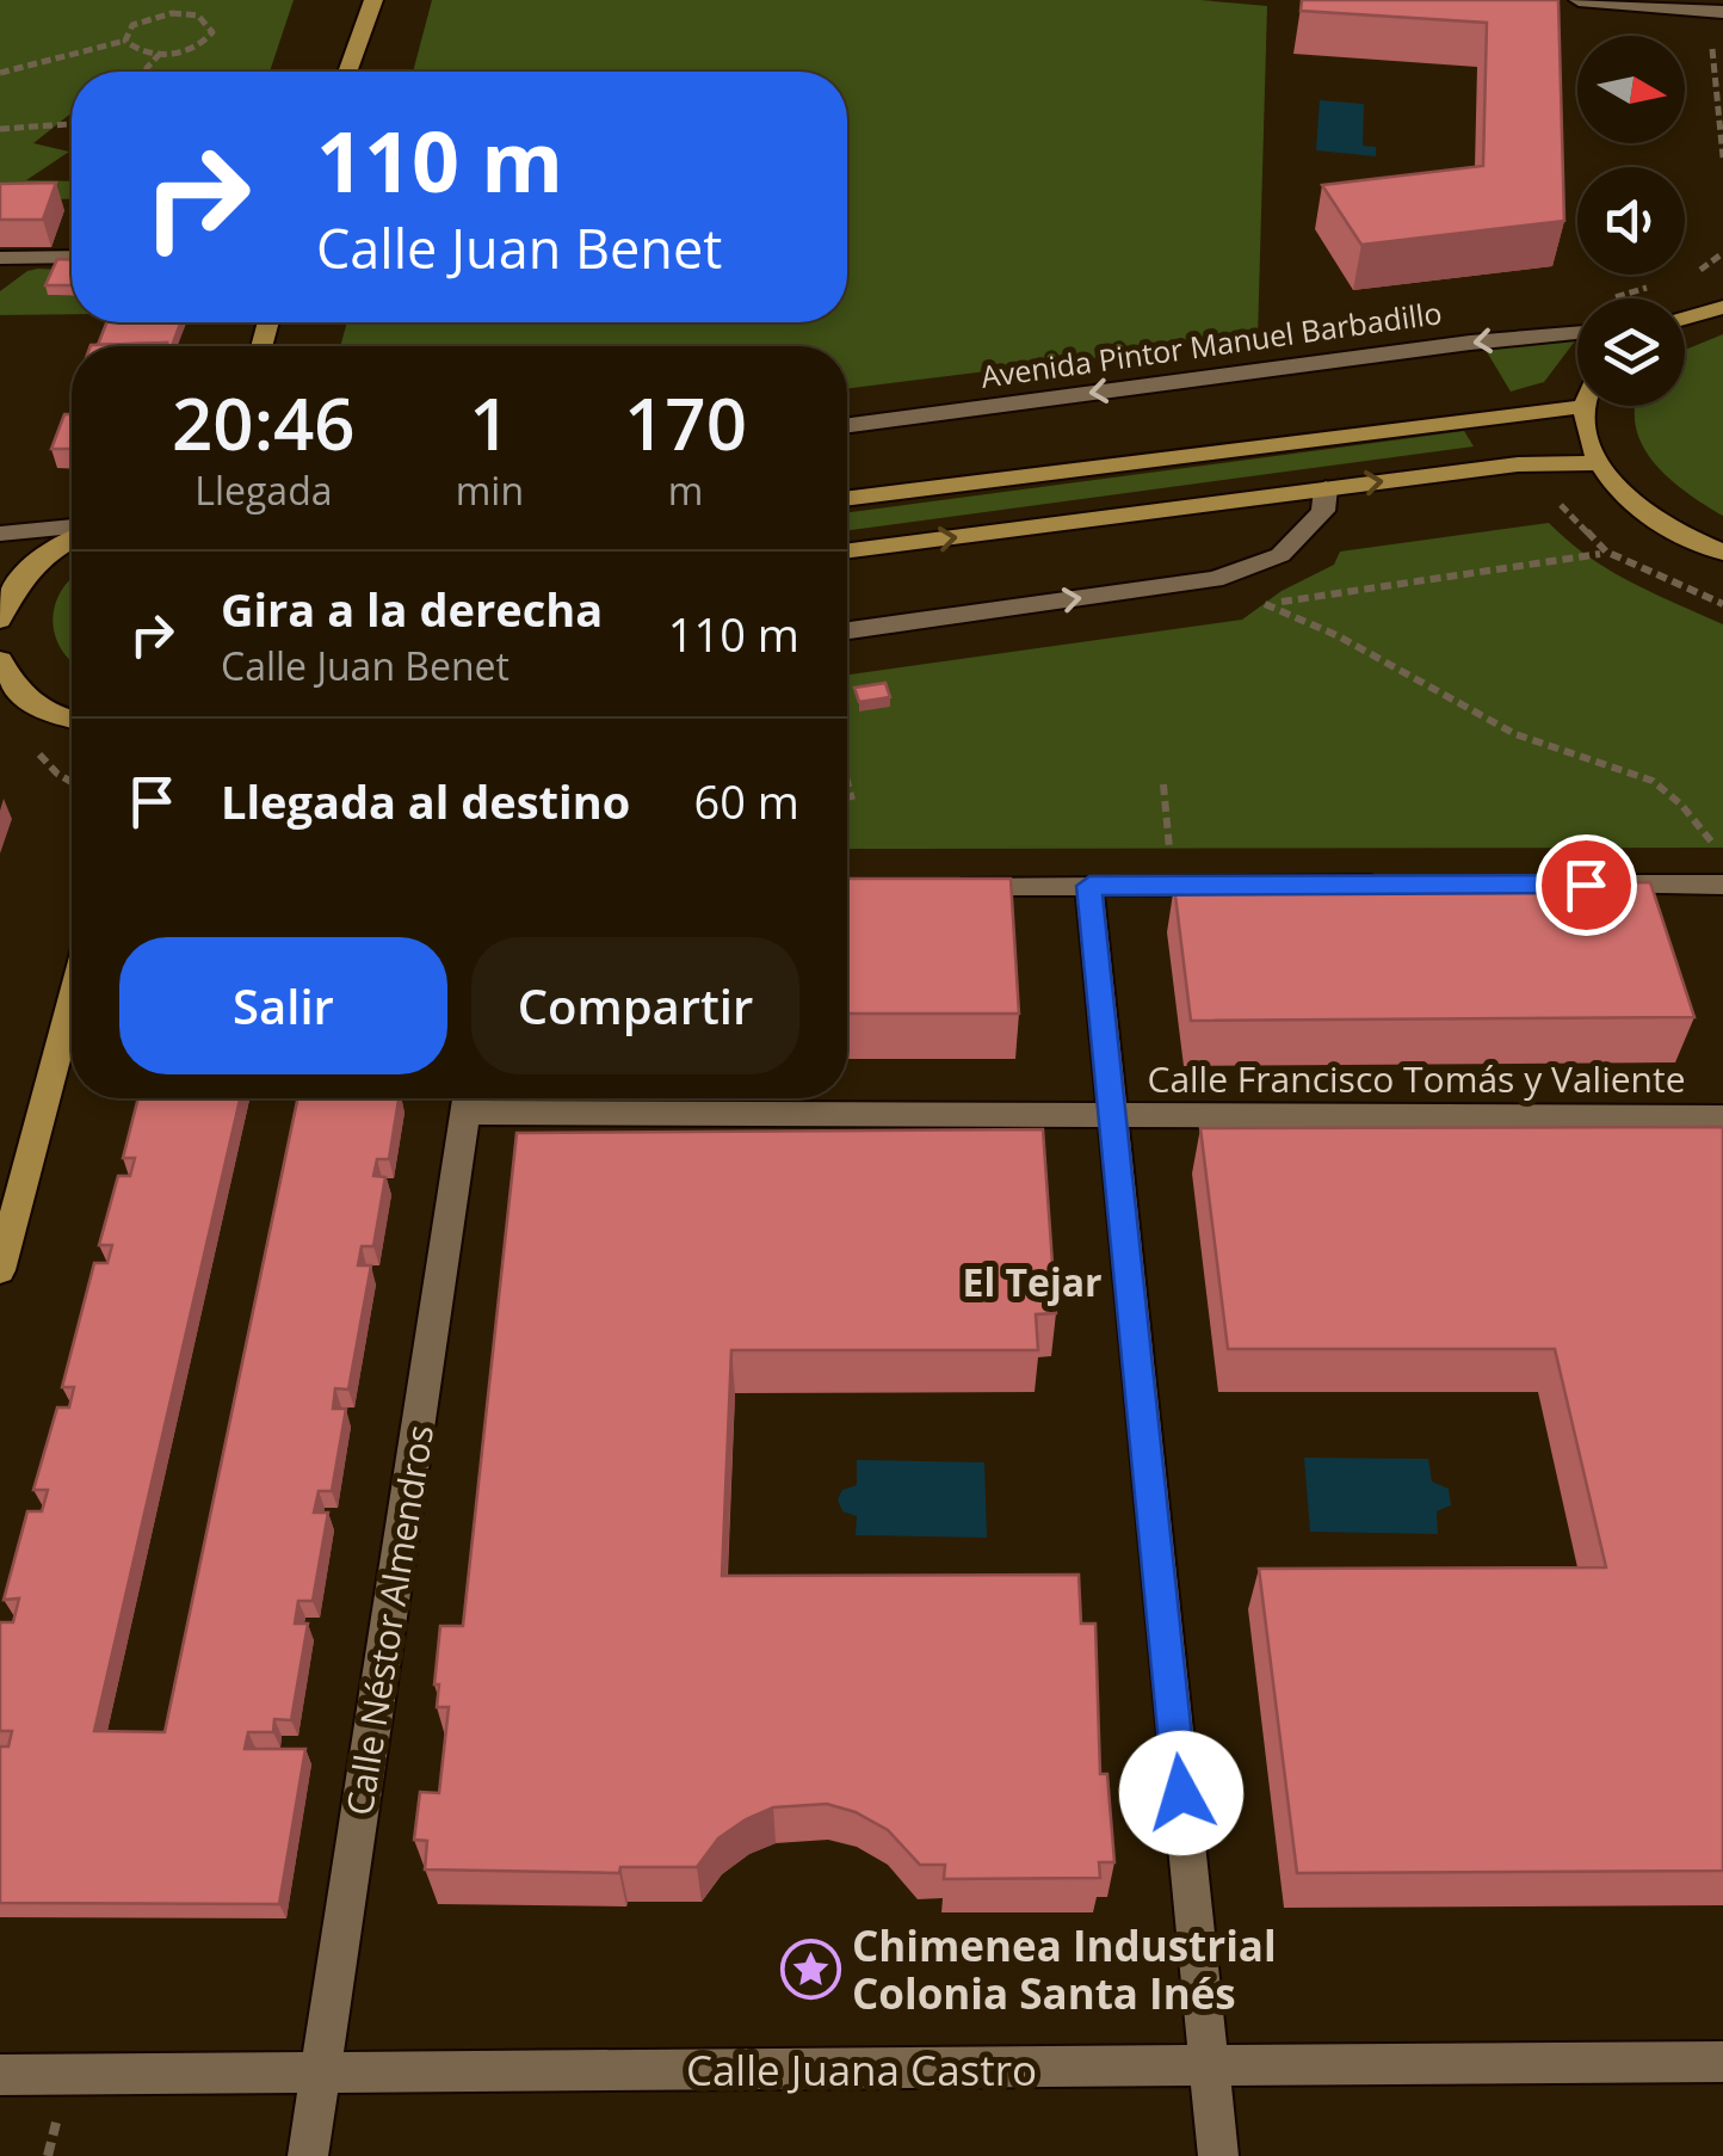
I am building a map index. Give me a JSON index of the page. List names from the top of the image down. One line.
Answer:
{"streets":{"street":["Avenida Pintor Manuel Barbadillo","Calle Francisco Tomás y Valiente","Calle Néstor Almendros","Calle Juana Castro"]},"crossings":[["Calle Francisco Tomás y Valiente","Calle Néstor Almendros"],["Calle Néstor Almendros","Calle Juana Castro"]],"districts":["El Tejar"],"places":{"place":["Chimenea Industrial Colonia Santa Inés"]},"north":"right","page":{"turn":["110 m","Calle Juan Benet"],"eta":["20:46","Llegada","1","min","170","m"],"list":[{"name":"Gira a la derecha","note":"Calle Juan Benet","value":"110 m"},{"name":"Llegada al destino","value":"60 m"}],"buttons":["Salir","Compartir"]}}
